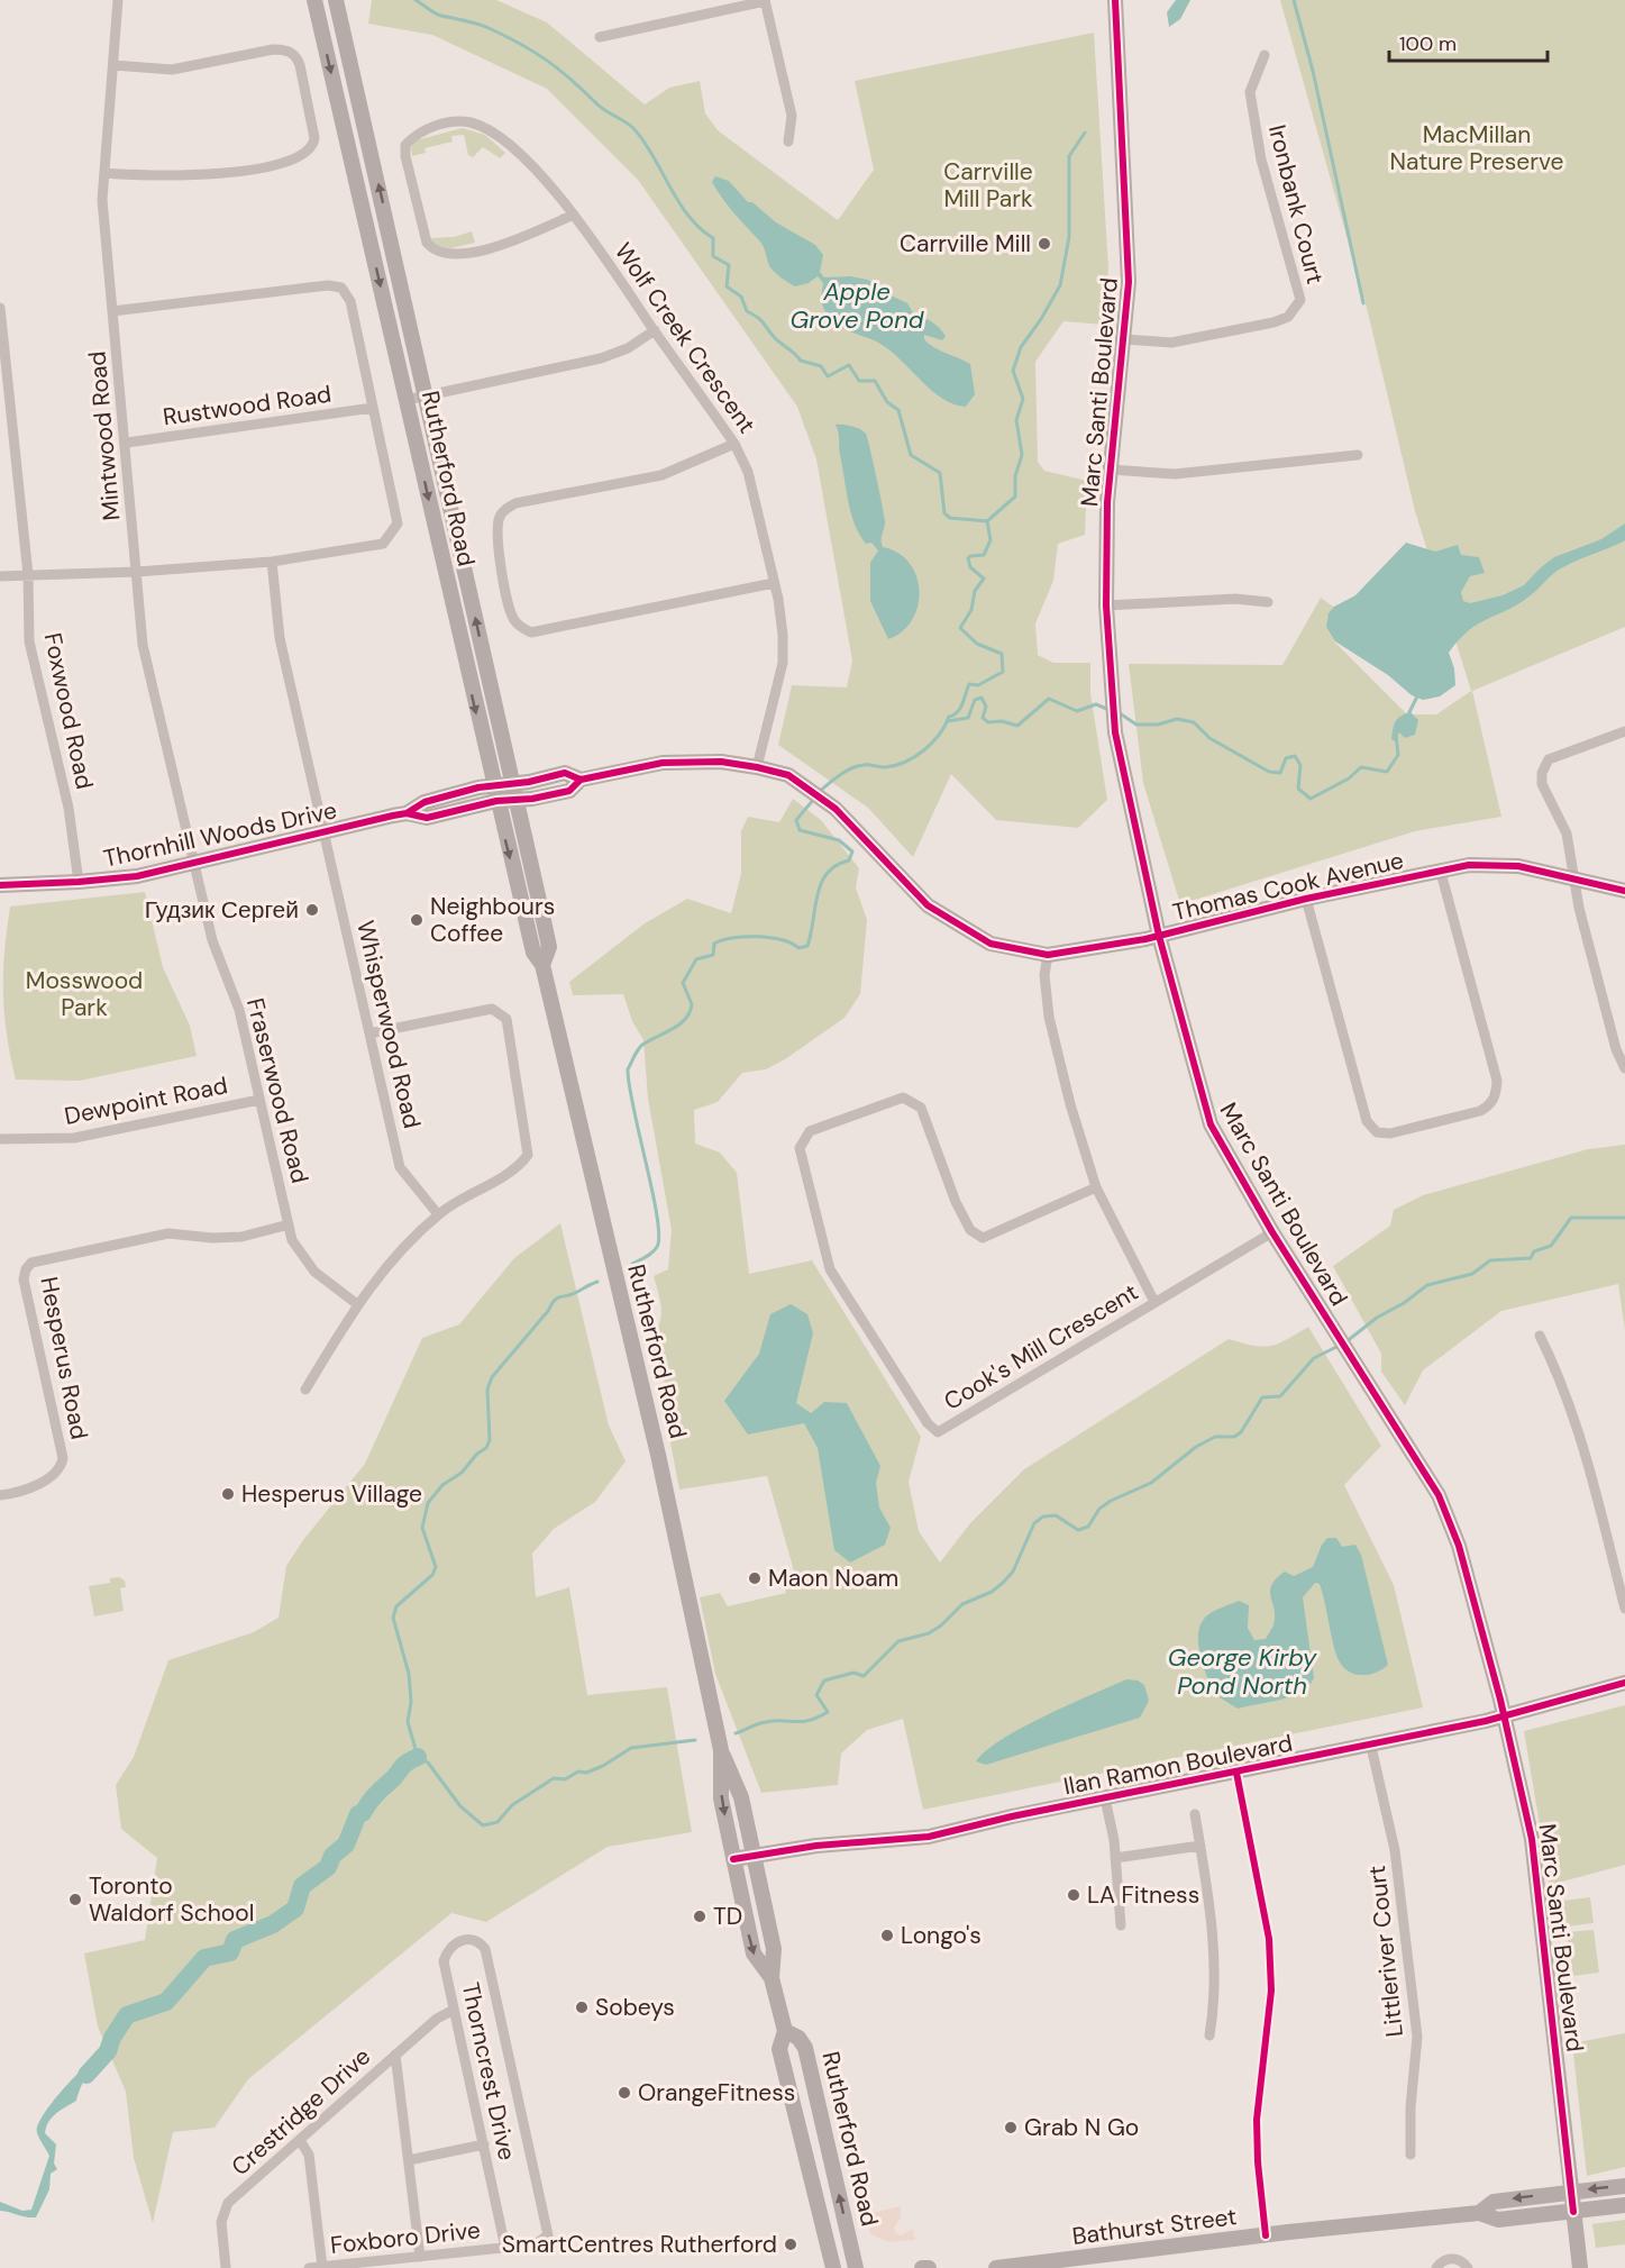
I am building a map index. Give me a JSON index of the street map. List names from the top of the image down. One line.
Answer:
{"streets":{"street":["Ironbank Court","Wolf Creek Crescent","Marc Santi Boulevard","Rustwood Road","Mintwood Road","Rutherford Road","Foxwood Road","Thornhill Woods Drive","Thomas Cook Avenue","Whisperwood Road","Fraserwood Road","Dewpoint Road","Cook's Mill Crescent","Hesperus Road","Ilan Ramon Boulevard","Littleriver Court","Thorncrest Drive","Crestridge Drive","Bathurst Street","Foxboro Drive"]},"crossings":[["Ironbank Court","Marc Santi Boulevard"],["Wolf Creek Crescent","Thomas Cook Avenue"],["Marc Santi Boulevard","Thomas Cook Avenue"],["Marc Santi Boulevard","Cook's Mill Crescent"],["Marc Santi Boulevard","Ilan Ramon Boulevard"],["Marc Santi Boulevard","Bathurst Street"],["Rustwood Road","Mintwood Road"],["Mintwood Road","Thornhill Woods Drive"],["Mintwood Road","Fraserwood Road"],["Rutherford Road","Thornhill Woods Drive"],["Rutherford Road","Thomas Cook Avenue"],["Rutherford Road","Ilan Ramon Boulevard"],["Foxwood Road","Thornhill Woods Drive"],["Thornhill Woods Drive","Thomas Cook Avenue"],["Thornhill Woods Drive","Whisperwood Road"],["Thornhill Woods Drive","Fraserwood Road"],["Fraserwood Road","Dewpoint Road"],["Fraserwood Road","Hesperus Road"],["Ilan Ramon Boulevard","Littleriver Court"],["Thorncrest Drive","Crestridge Drive"],["Thorncrest Drive","Foxboro Drive"]],"water":["Apple Grove Pond","George Kirby Pond North"],"parks":["MacMillan Nature Preserve","Carrville Mill Park","Mosswood Park"],"places":["Carrville Mill","Гудзик Сергей","Neighbours Coffee","Hesperus Village","Maon Noam","LA Fitness","Toronto Waldorf School","TD","Longo's","Sobeys","OrangeFitness","Grab N Go","SmartCentres Rutherford"],"scale_bar":"100 m"}
